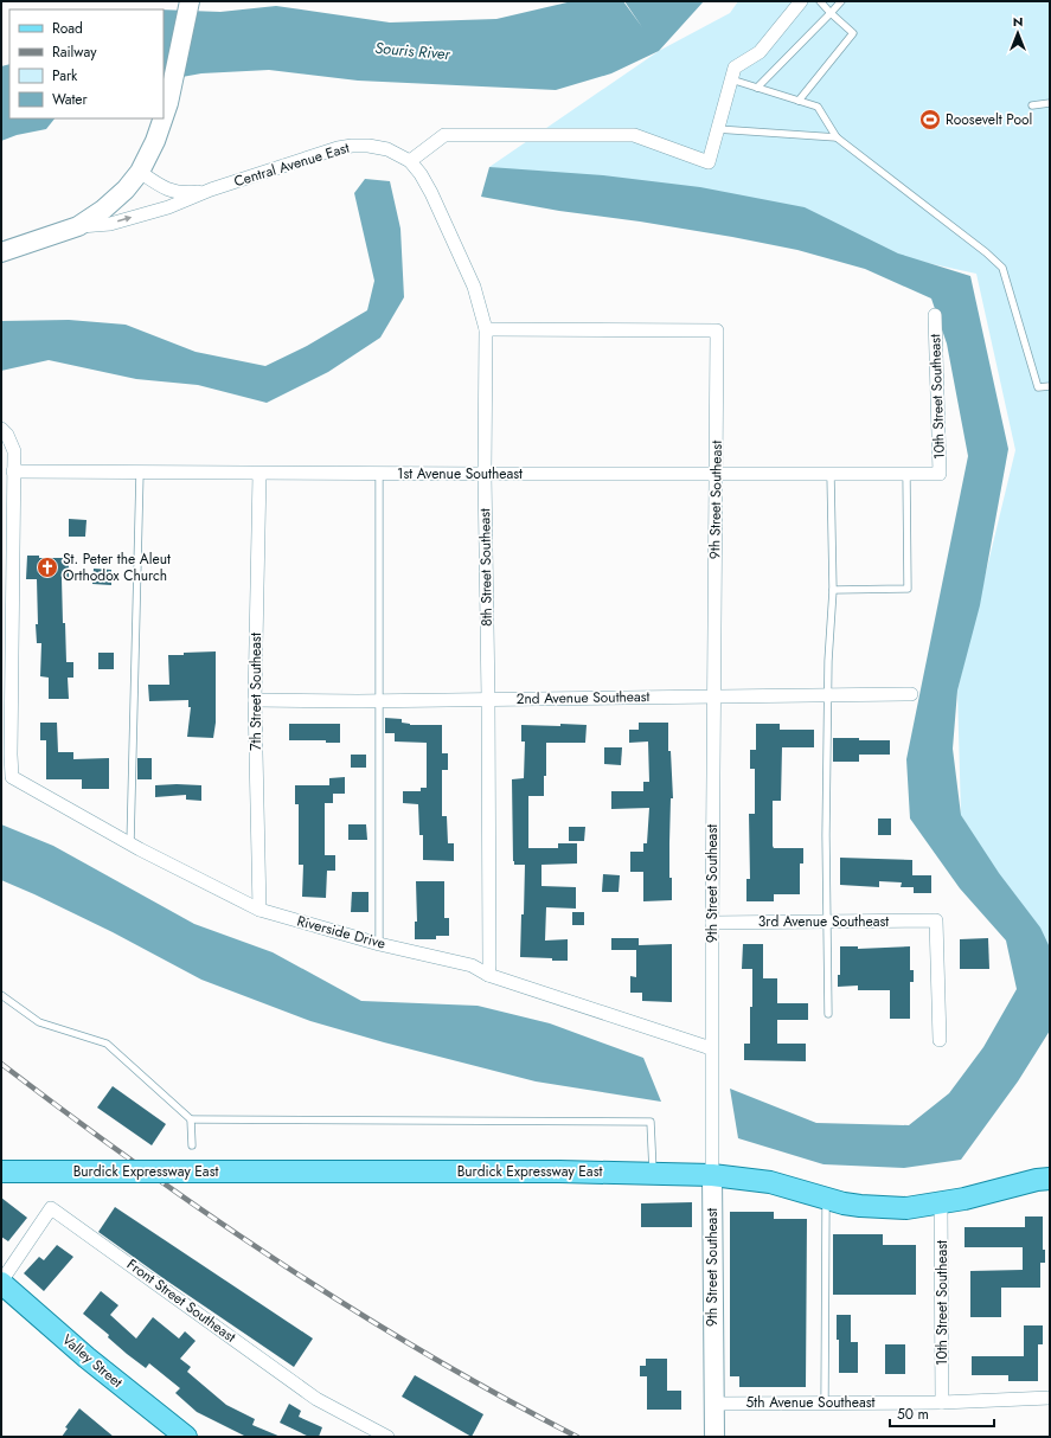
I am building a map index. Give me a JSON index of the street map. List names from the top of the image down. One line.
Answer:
{"streets":{"main road":["Burdick Expressway East","Valley Street"],"street":["Central Avenue East","10th Street Southeast","1st Avenue Southeast","9th Street Southeast","8th Street Southeast","7th Street Southeast","2nd Avenue Southeast","3rd Avenue Southeast","Riverside Drive","Front Street Southeast","5th Avenue Southeast"]},"crossings":[["Central Avenue East","8th Street Southeast"],["10th Street Southeast","1st Avenue Southeast"],["10th Street Southeast","Burdick Expressway East"],["10th Street Southeast","5th Avenue Southeast"],["1st Avenue Southeast","9th Street Southeast"],["1st Avenue Southeast","8th Street Southeast"],["1st Avenue Southeast","7th Street Southeast"],["9th Street Southeast","8th Street Southeast"],["9th Street Southeast","2nd Avenue Southeast"],["9th Street Southeast","3rd Avenue Southeast"],["9th Street Southeast","Riverside Drive"],["9th Street Southeast","Burdick Expressway East"],["9th Street Southeast","5th Avenue Southeast"],["8th Street Southeast","2nd Avenue Southeast"],["8th Street Southeast","Riverside Drive"],["7th Street Southeast","2nd Avenue Southeast"],["7th Street Southeast","Riverside Drive"],["Front Street Southeast","Valley Street"]],"water":["Souris River"],"places":{"sports":["Roosevelt Pool"],"church":["St. Peter the Aleut Orthodox Church"]},"legend":["Road","Railway","Park","Water"],"scale_bar":"50 m","north":"top"}
